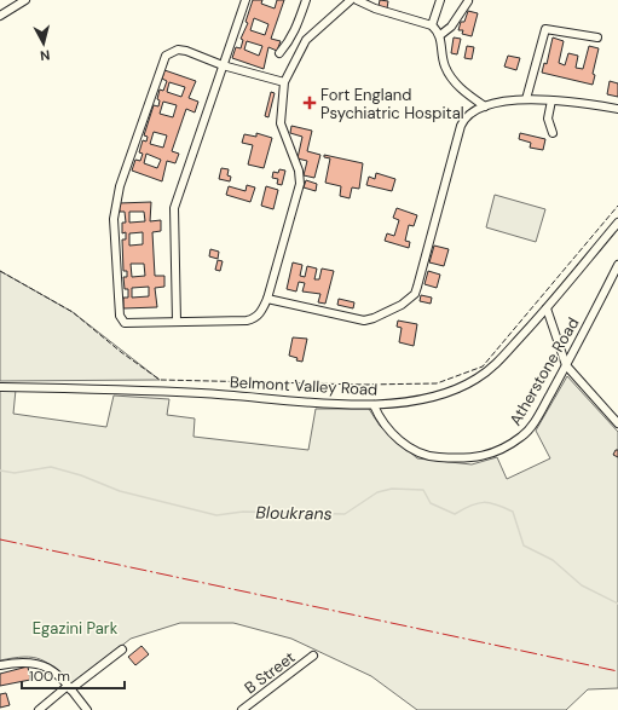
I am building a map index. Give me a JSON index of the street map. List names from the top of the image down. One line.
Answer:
{"streets":{"street":["Atherstone Road","Belmont Valley Road","B Street"]},"crossings":[["Atherstone Road","Belmont Valley Road"]],"water":["Bloukrans"],"parks":["Egazini Park"],"places":{"health":["Fort England Psychiatric Hospital"]},"scale_bar":"100 m","north":"bottom"}
